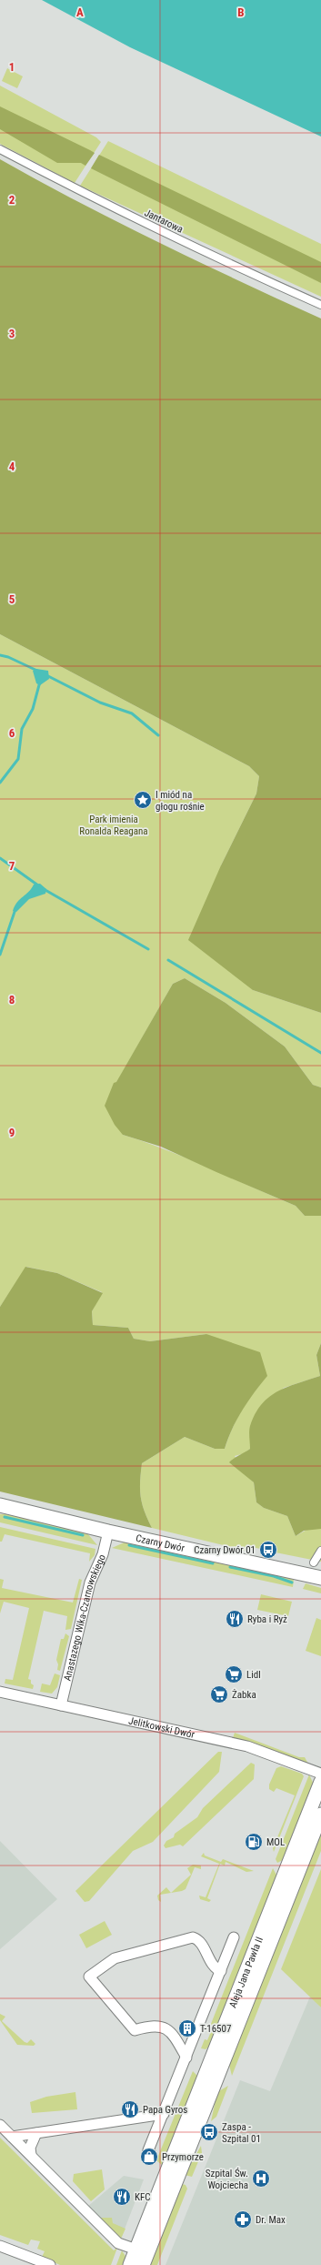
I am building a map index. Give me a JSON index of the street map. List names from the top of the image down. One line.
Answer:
{"streets":{"main road":["Czarny Dwór","Aleja Jana Pawła II"],"street":["Jantarowa","Anastazego Wika-Czarnowskiego","Jelitkowski Dwór"]},"crossings":[["Czarny Dwór","Anastazego Wika-Czarnowskiego"],["Anastazego Wika-Czarnowskiego","Jelitkowski Dwór"]],"parks":["Park imienia Ronalda Reagana"],"places":{"place":["I miód na głogu rośnie"],"bus stop":["Czarny Dwór 01","Zaspa - Szpital 01"],"restaurant":["Ryba i Ryż","Papa Gyros","KFC"],"supermarket":["Lidl","Żabka"],"fuel station":["MOL"],"building":["T-16507"],"shop":["Przymorze"],"hospital":["Szpital Św. Wojciecha"],"pharmacy":["Dr. Max"]},"grid":{"columns":["A","B"],"rows":["1","2","3","4","5","6","7","8","9"]}}
